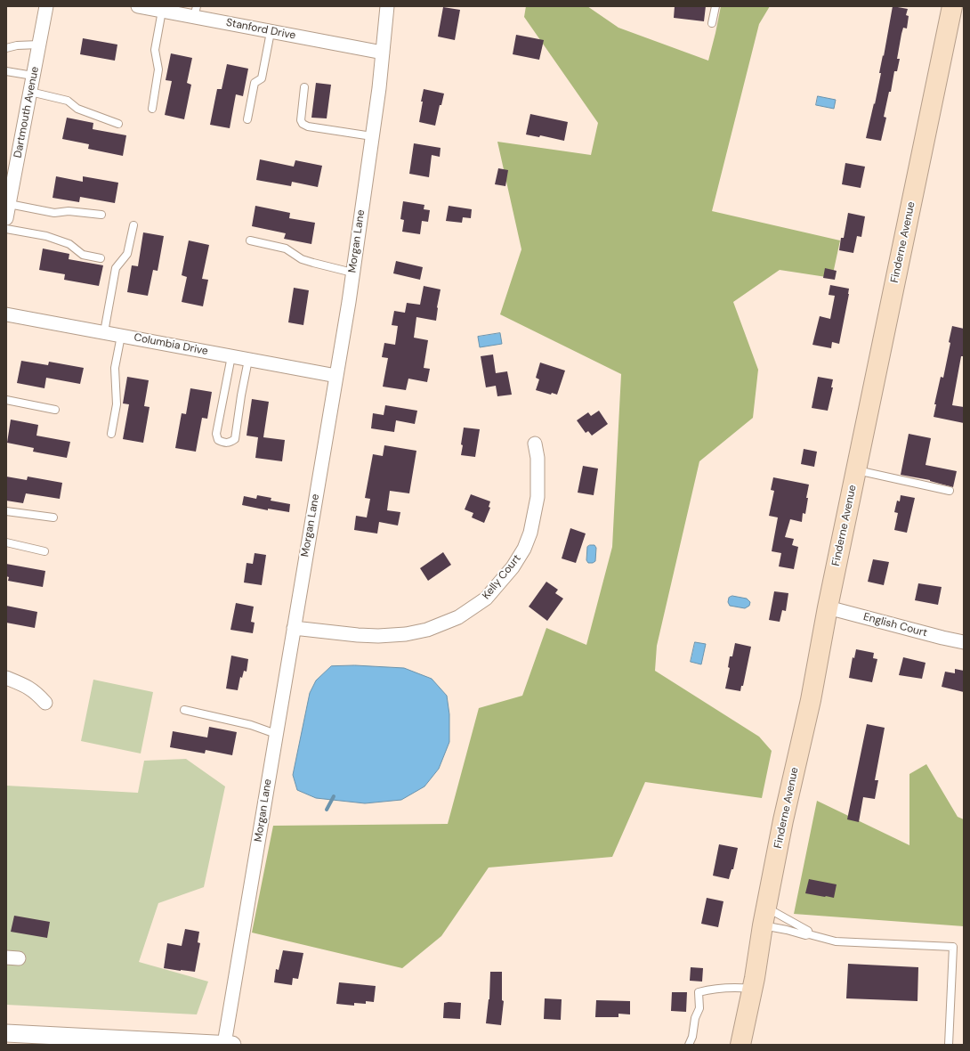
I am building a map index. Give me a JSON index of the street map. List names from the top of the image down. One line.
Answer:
{"streets":{"main road":["Finderne Avenue"],"street":["Stanford Drive","Dartmouth Avenue","Morgan Lane","Columbia Drive","Kelly Court","English Court"]},"crossings":[["Stanford Drive","Morgan Lane"],["Morgan Lane","Columbia Drive"],["Morgan Lane","Kelly Court"],["Finderne Avenue","English Court"]]}
